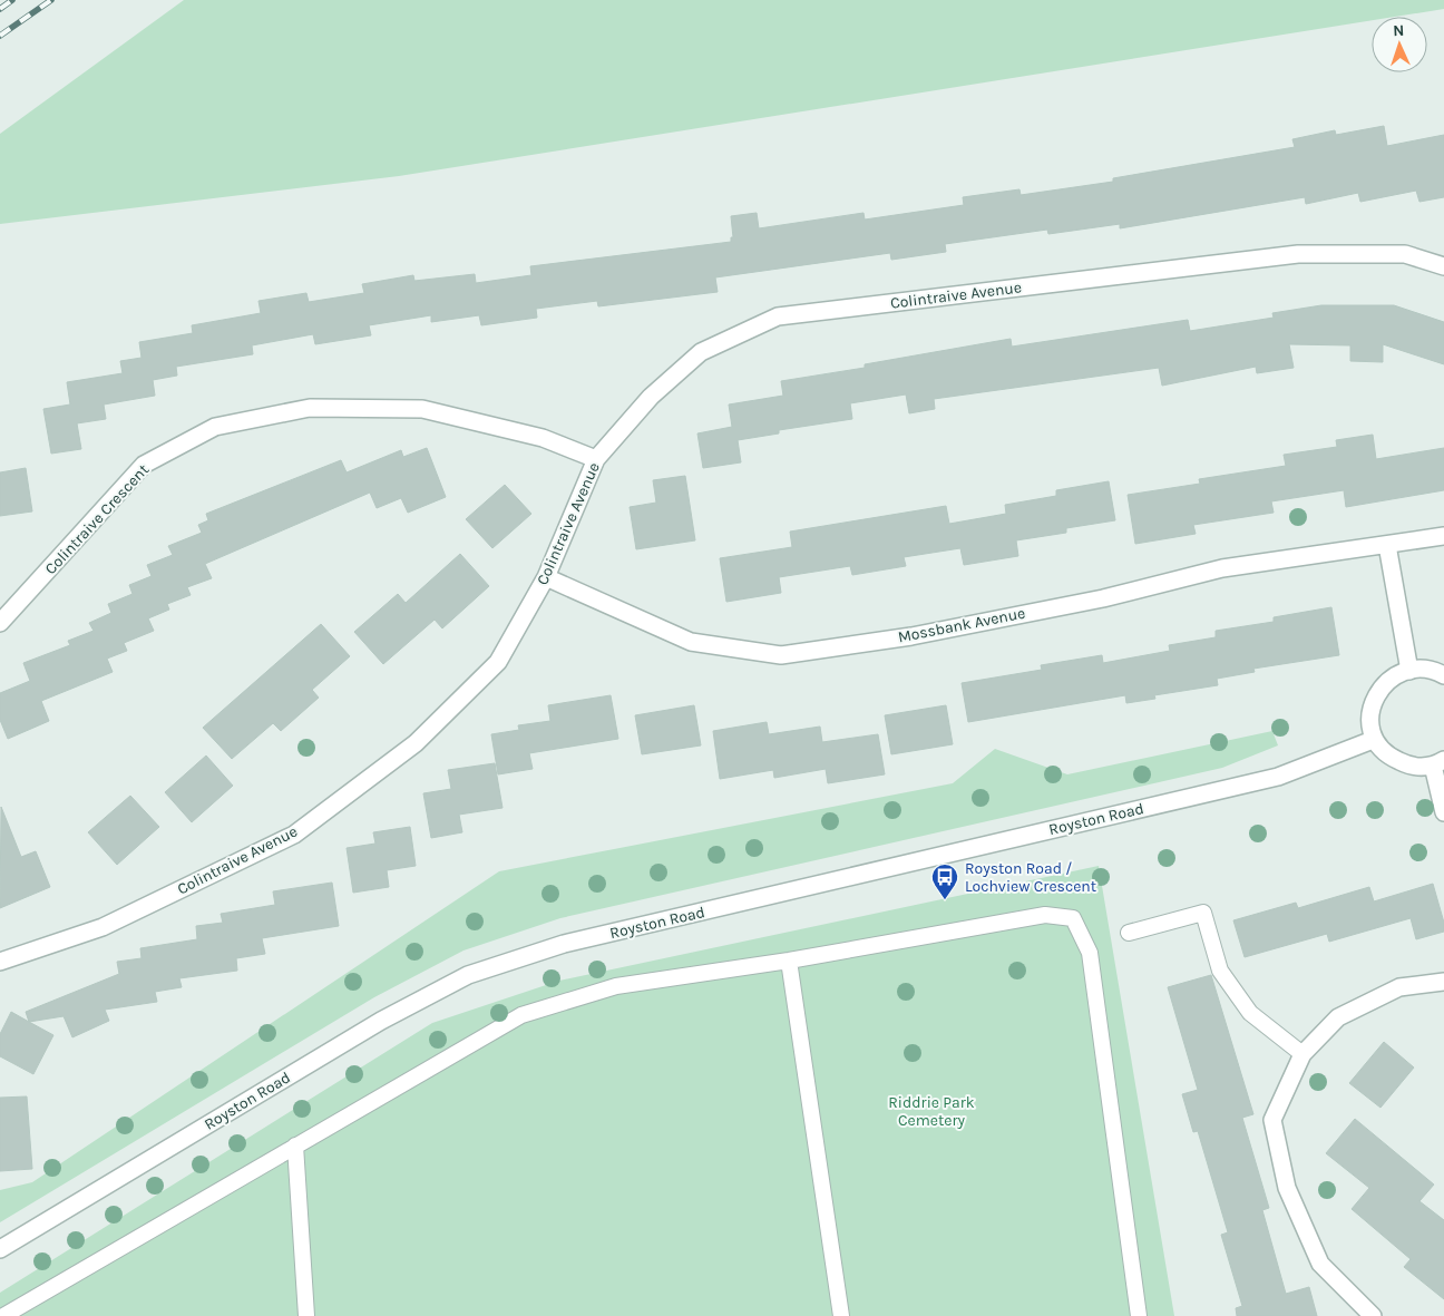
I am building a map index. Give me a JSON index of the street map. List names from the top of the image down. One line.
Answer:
{"streets":{"street":["Colintraive Avenue","Colintraive Crescent","Mossbank Avenue","Royston Road"]},"crossings":[["Colintraive Avenue","Colintraive Crescent"],["Colintraive Avenue","Mossbank Avenue"]],"parks":["Riddrie Park Cemetery"],"places":{"bus stop":["Royston Road / Lochview Crescent"]},"north":"top"}
